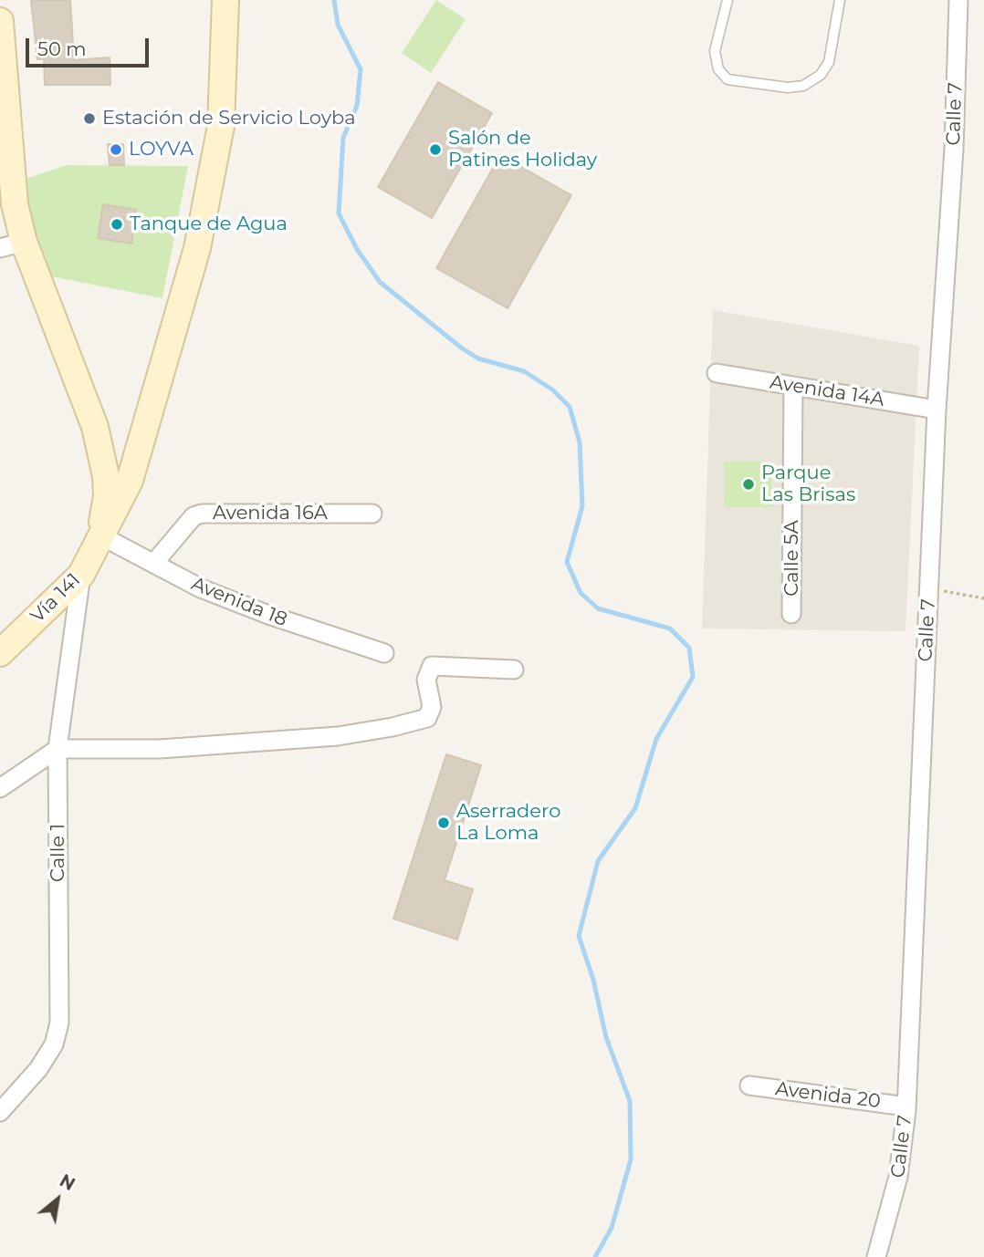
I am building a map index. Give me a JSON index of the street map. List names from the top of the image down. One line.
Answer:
{"streets":{"main road":["Vía 141"],"street":["Calle 7","Avenida 14A","Avenida 16A","Calle 5A","Avenida 18","Calle 1","Avenida 20"]},"crossings":[["Calle 7","Avenida 14A"],["Calle 7","Avenida 20"],["Avenida 14A","Calle 5A"],["Avenida 16A","Avenida 18"],["Vía 141","Avenida 18"],["Vía 141","Calle 1"]],"places":["Estación de Servicio Loyba","LOYVA","Salón de Patines Holiday","Tanque de Agua","Parque Las Brisas","Aserradero La Loma"],"scale_bar":"50 m","north":"top right"}
